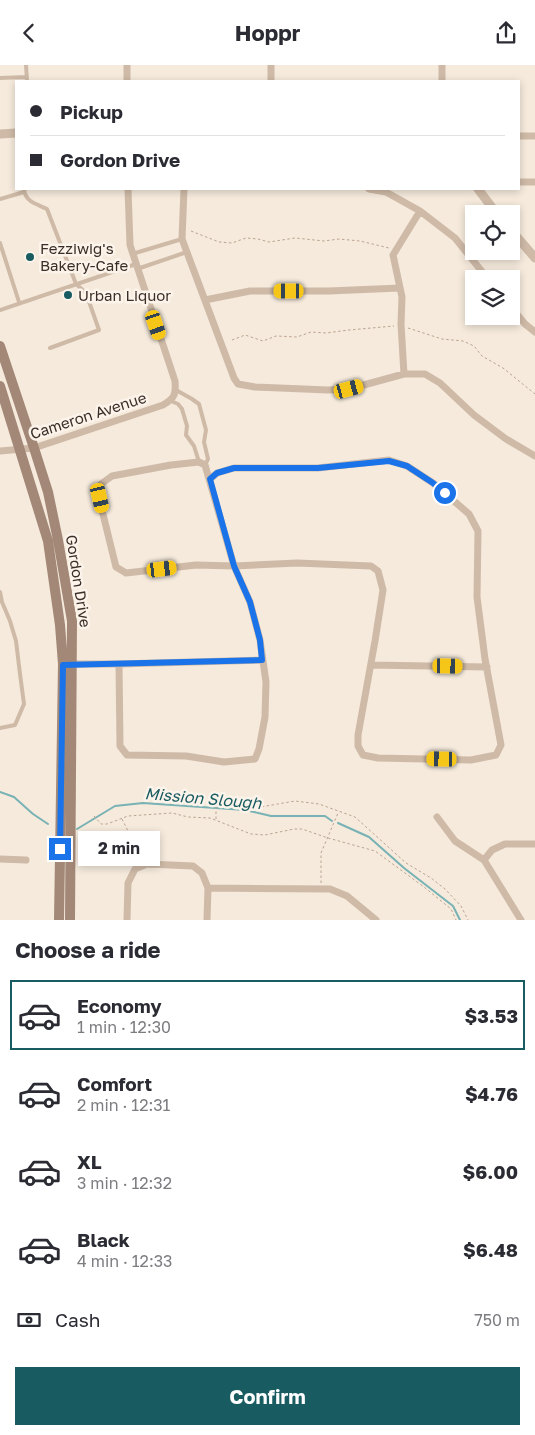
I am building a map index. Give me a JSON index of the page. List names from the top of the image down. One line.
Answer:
{"streets":{"main road":["Gordon Drive"],"street":["Cameron Avenue"]},"crossings":[["Cameron Avenue","Gordon Drive"]],"water":["Mission Slough"],"places":["Fezziwig's Bakery-Cafe","Urban Liquor"],"page":{"header":"Hoppr","banner":["Pickup","Gordon Drive"],"bubble":"2 min","heading":"Choose a ride","list":[{"name":"Economy","note":"1 min · 12:30","value":"$3.53"},{"name":"Comfort","note":"2 min · 12:31","value":"$4.76"},{"name":"XL","note":"3 min · 12:32","value":"$6.00"},{"name":"Black","note":"4 min · 12:33","value":"$6.48"}],"pay":["Cash","750 m"],"buttons":"Confirm"}}
